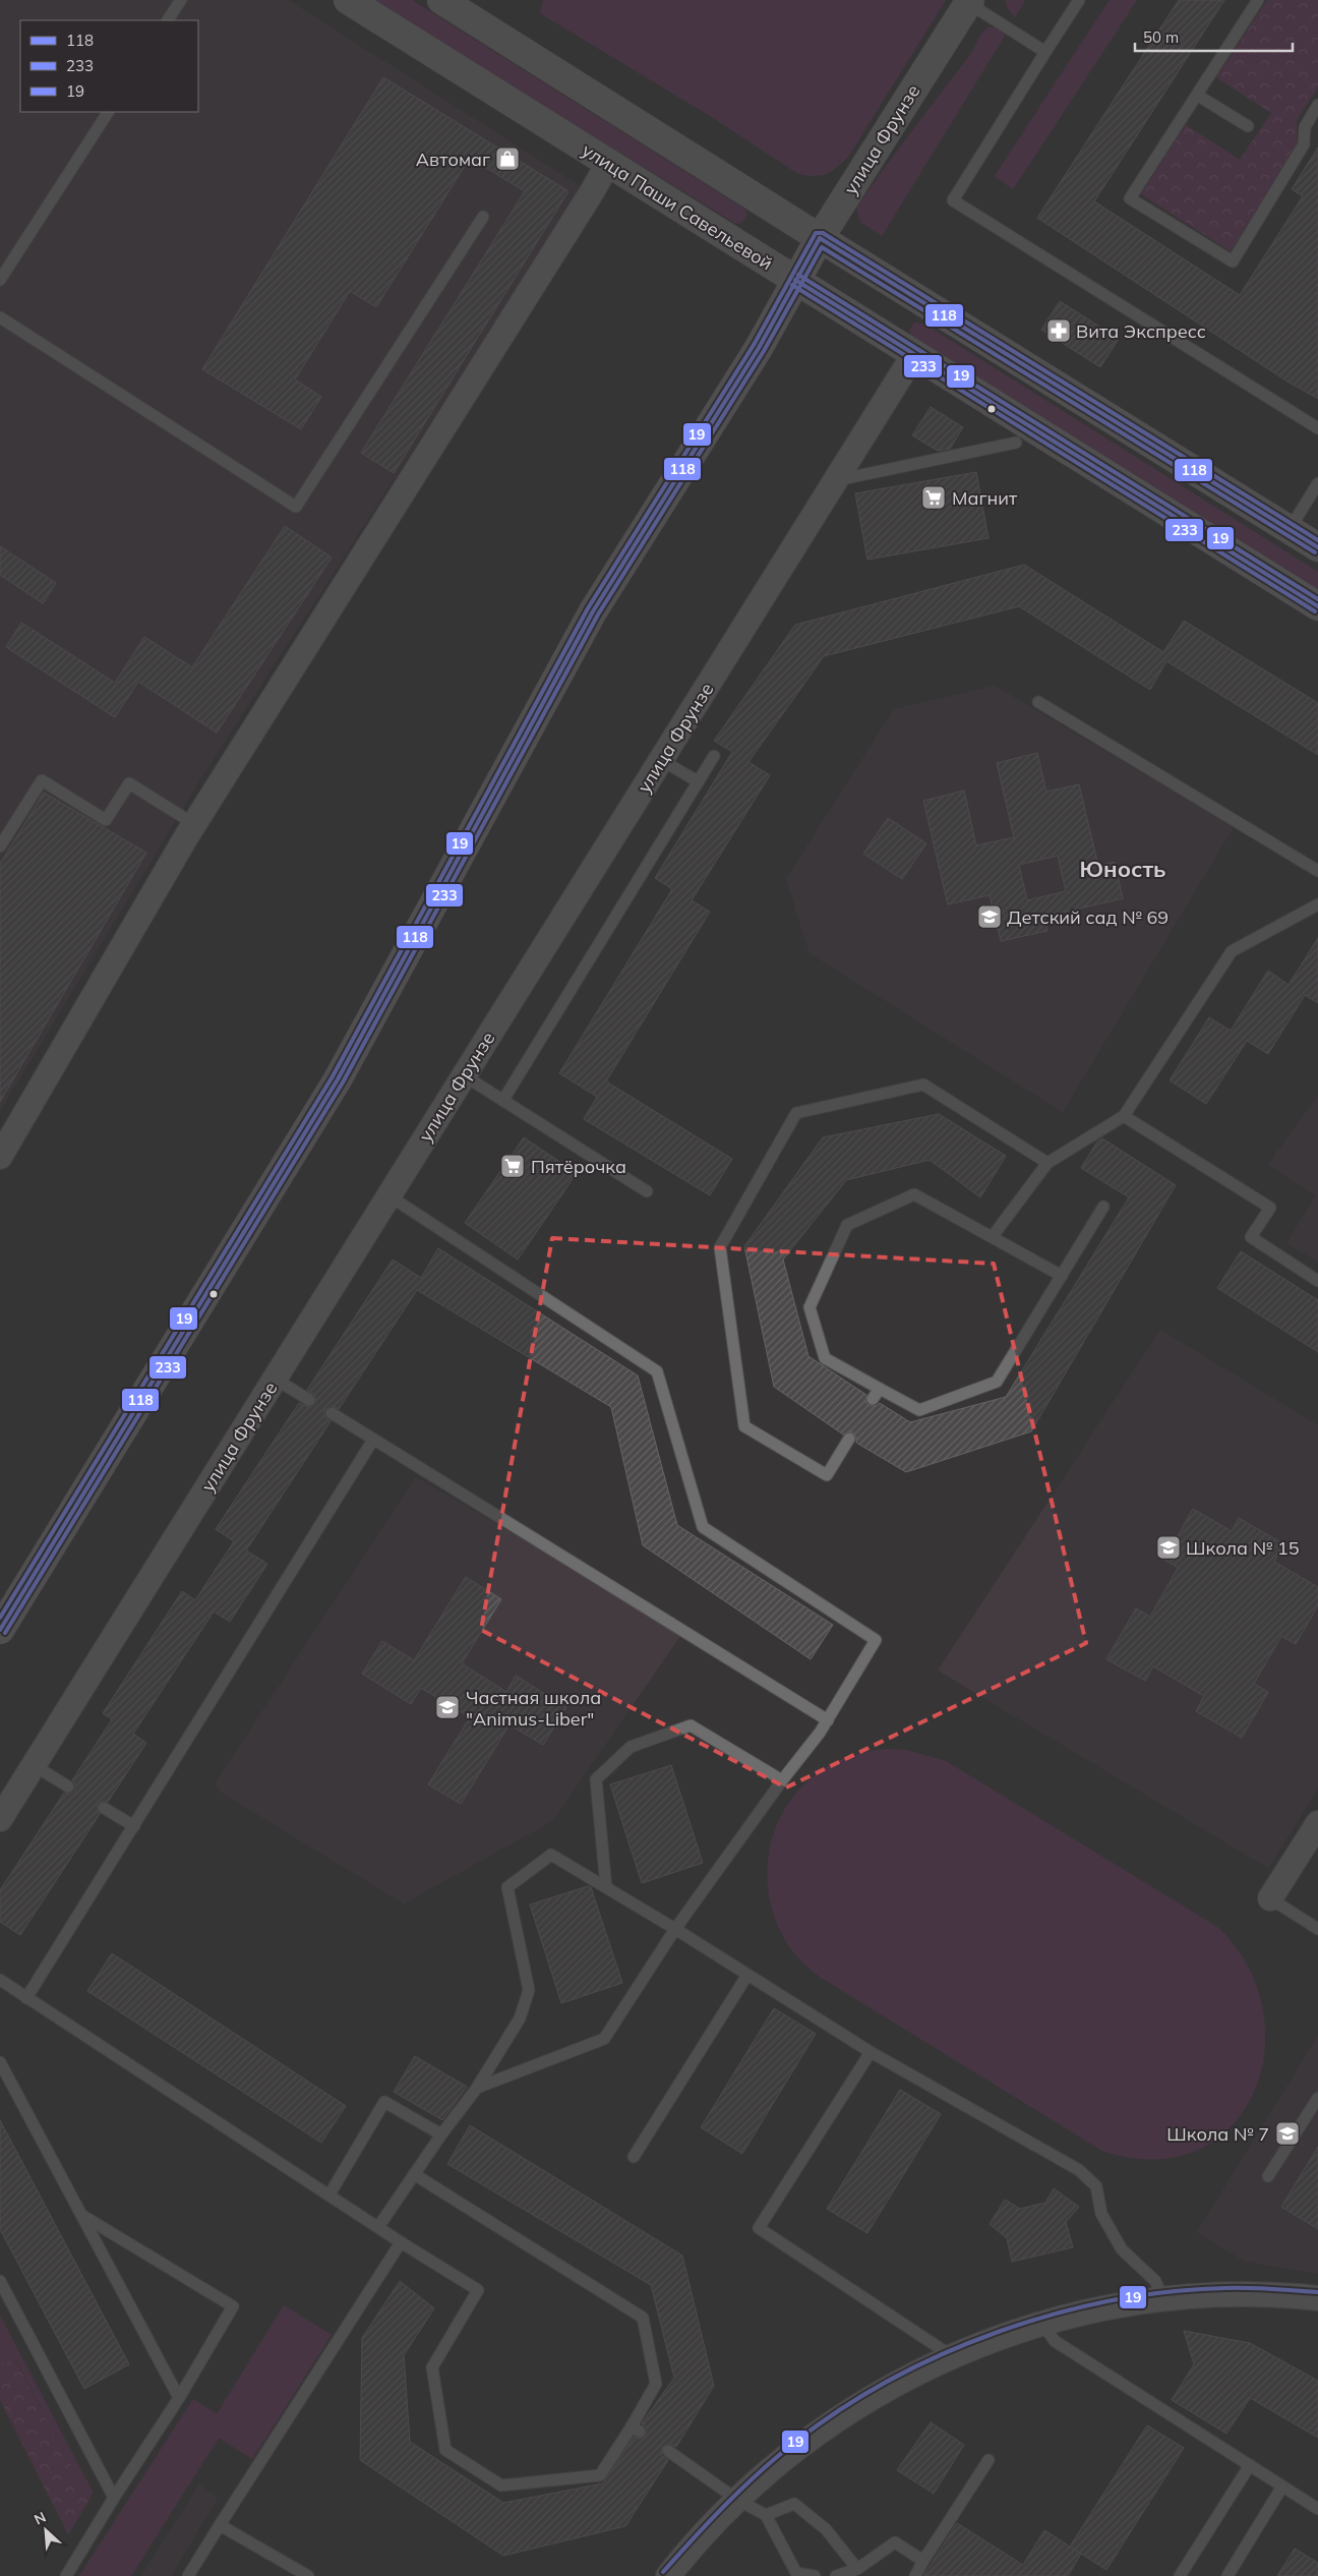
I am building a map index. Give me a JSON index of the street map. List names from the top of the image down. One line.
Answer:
{"streets":{"main road":["улица Фрунзе","улица Паши Савельевой"]},"crossings":[["улица Фрунзе","улица Паши Савельевой"]],"districts":["Юность"],"places":{"shop":["Автомаг"],"pharmacy":["Вита Экспресс"],"supermarket":["Магнит","Пятёрочка"],"school or university":["Детский сад № 69","Школа № 15","Частная школа \"Animus-Liber\"","Школа № 7"]},"lines":["transit line 19","transit line 118","transit line 233"],"legend":["118","233","19"],"scale_bar":"50 m","north":"top left"}
